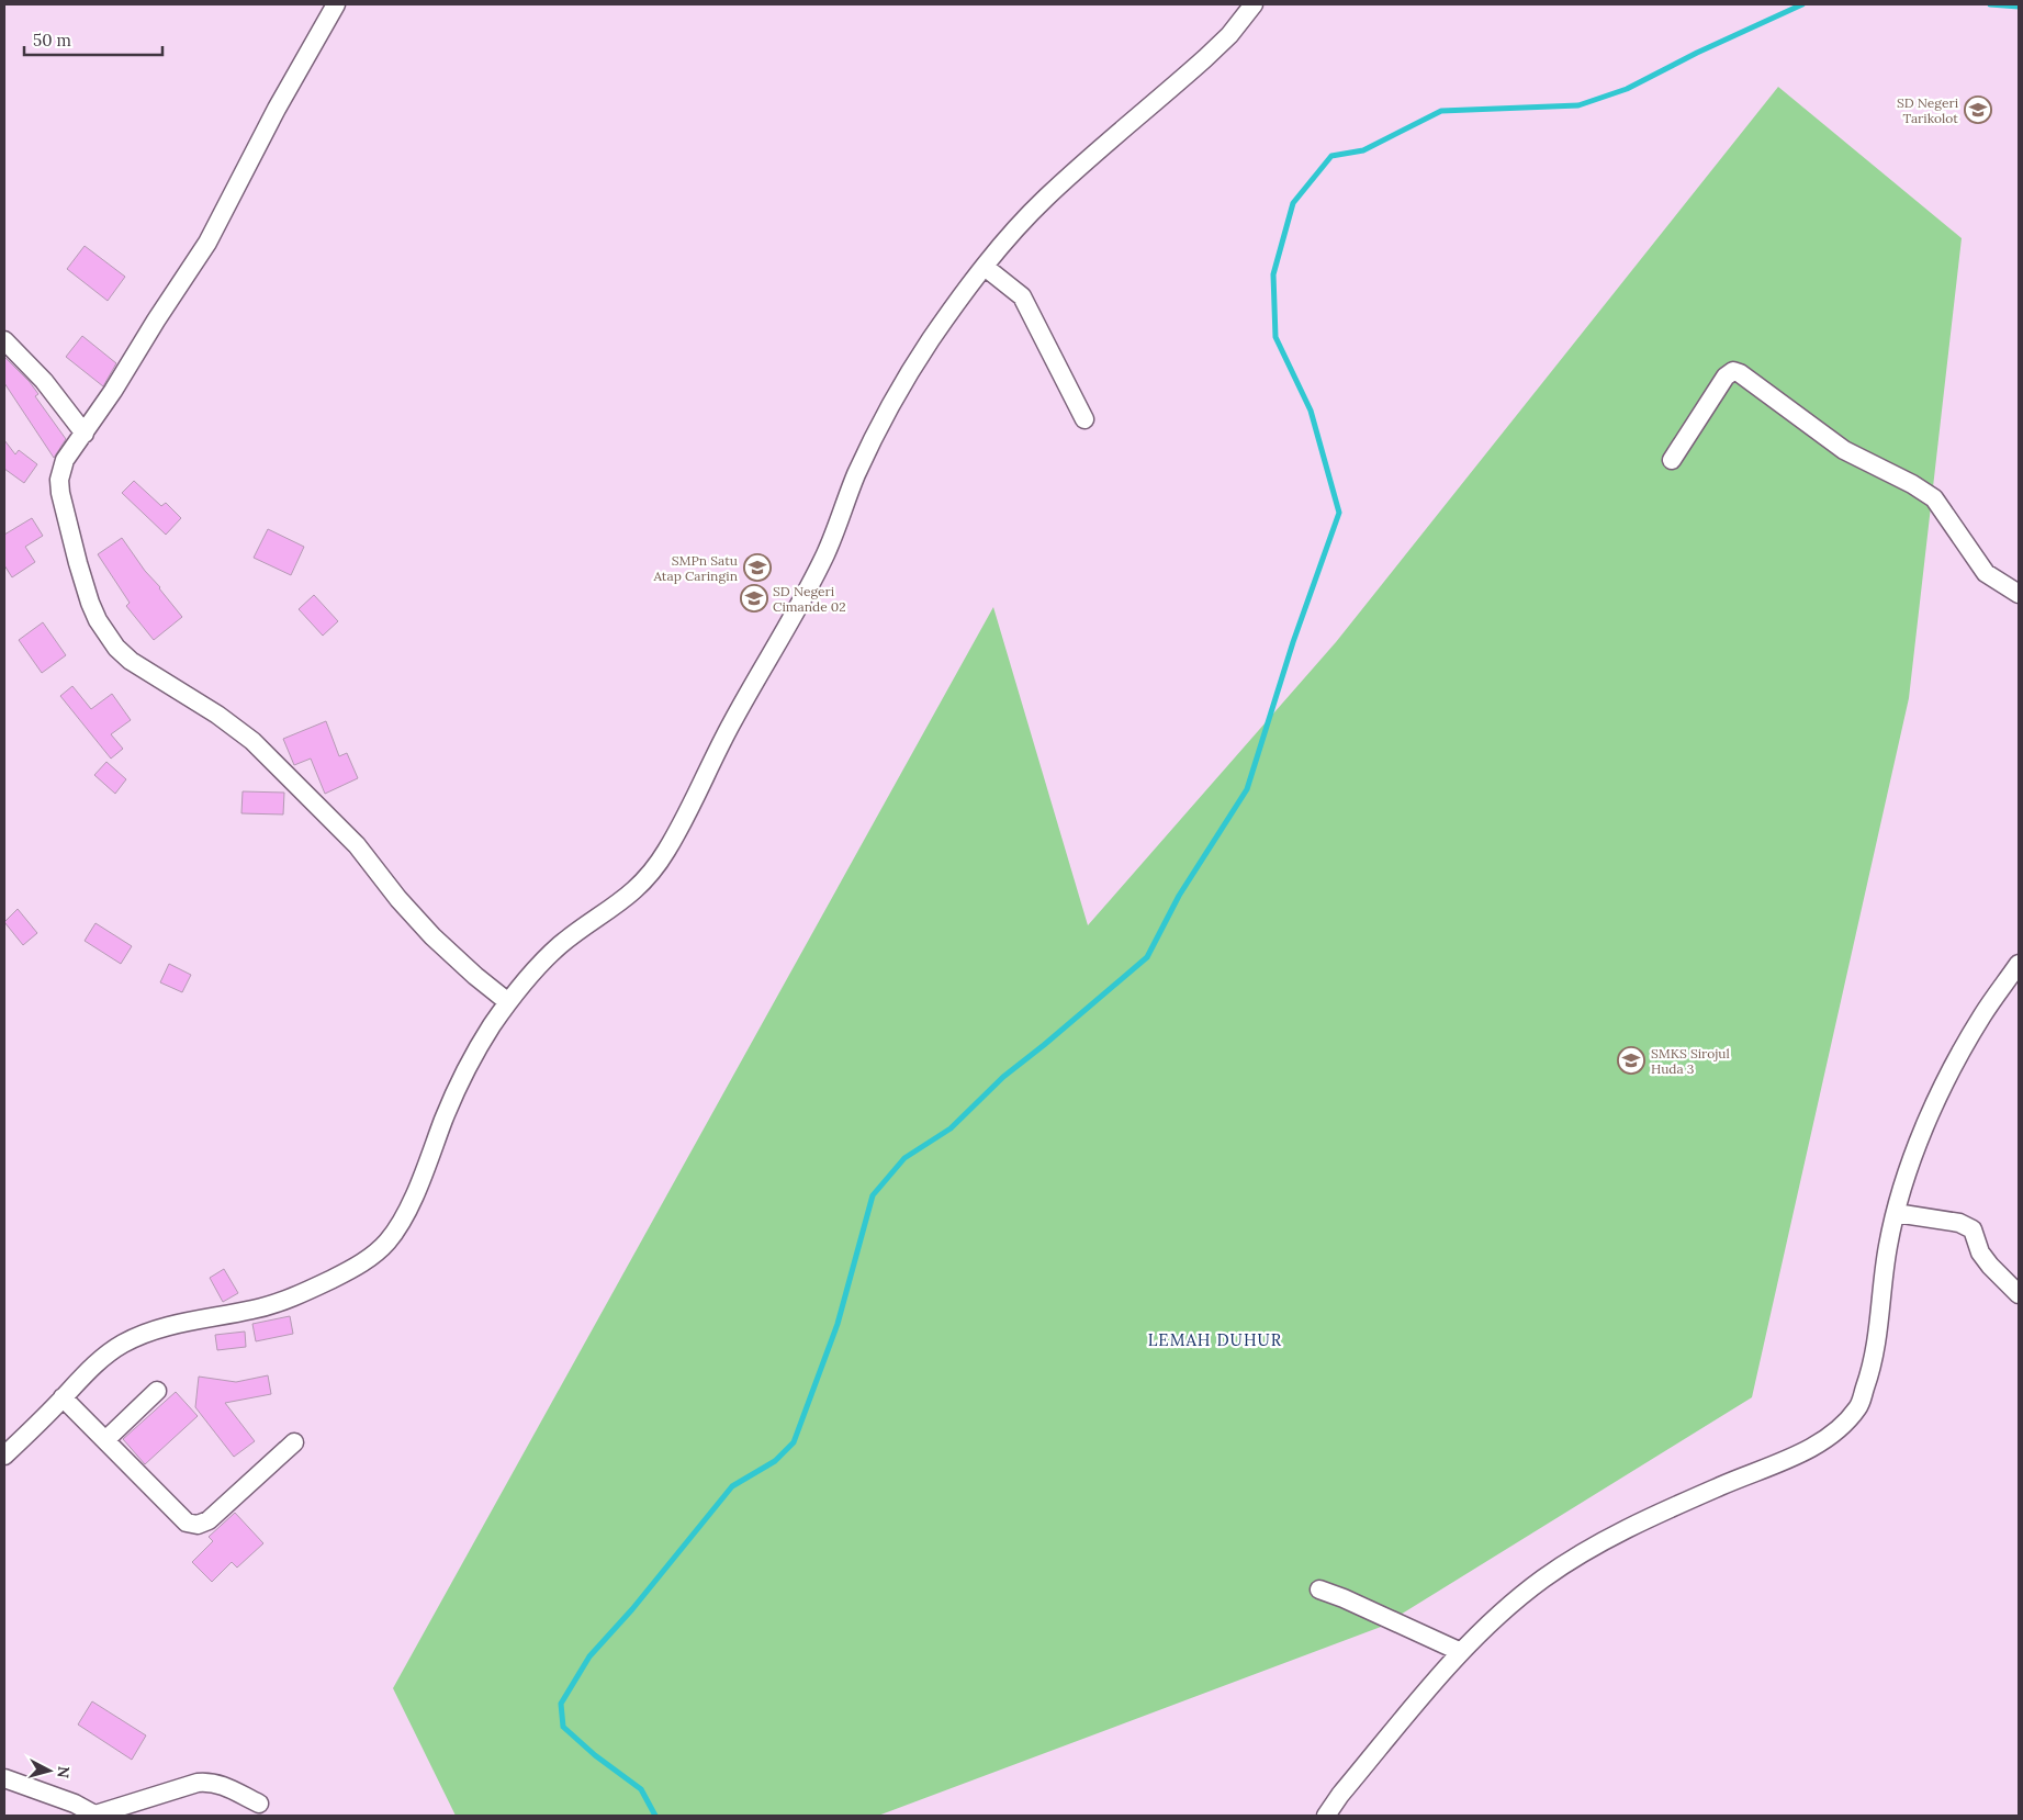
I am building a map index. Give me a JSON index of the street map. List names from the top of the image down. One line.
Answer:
{"districts":["LEMAH DUHUR"],"places":{"school or university":["SD Negeri Tarikolot","SMPn Satu Atap Caringin","SD Negeri Cimande 02","SMKS Sirojul Huda 3"]},"scale_bar":"50 m","north":"right"}
